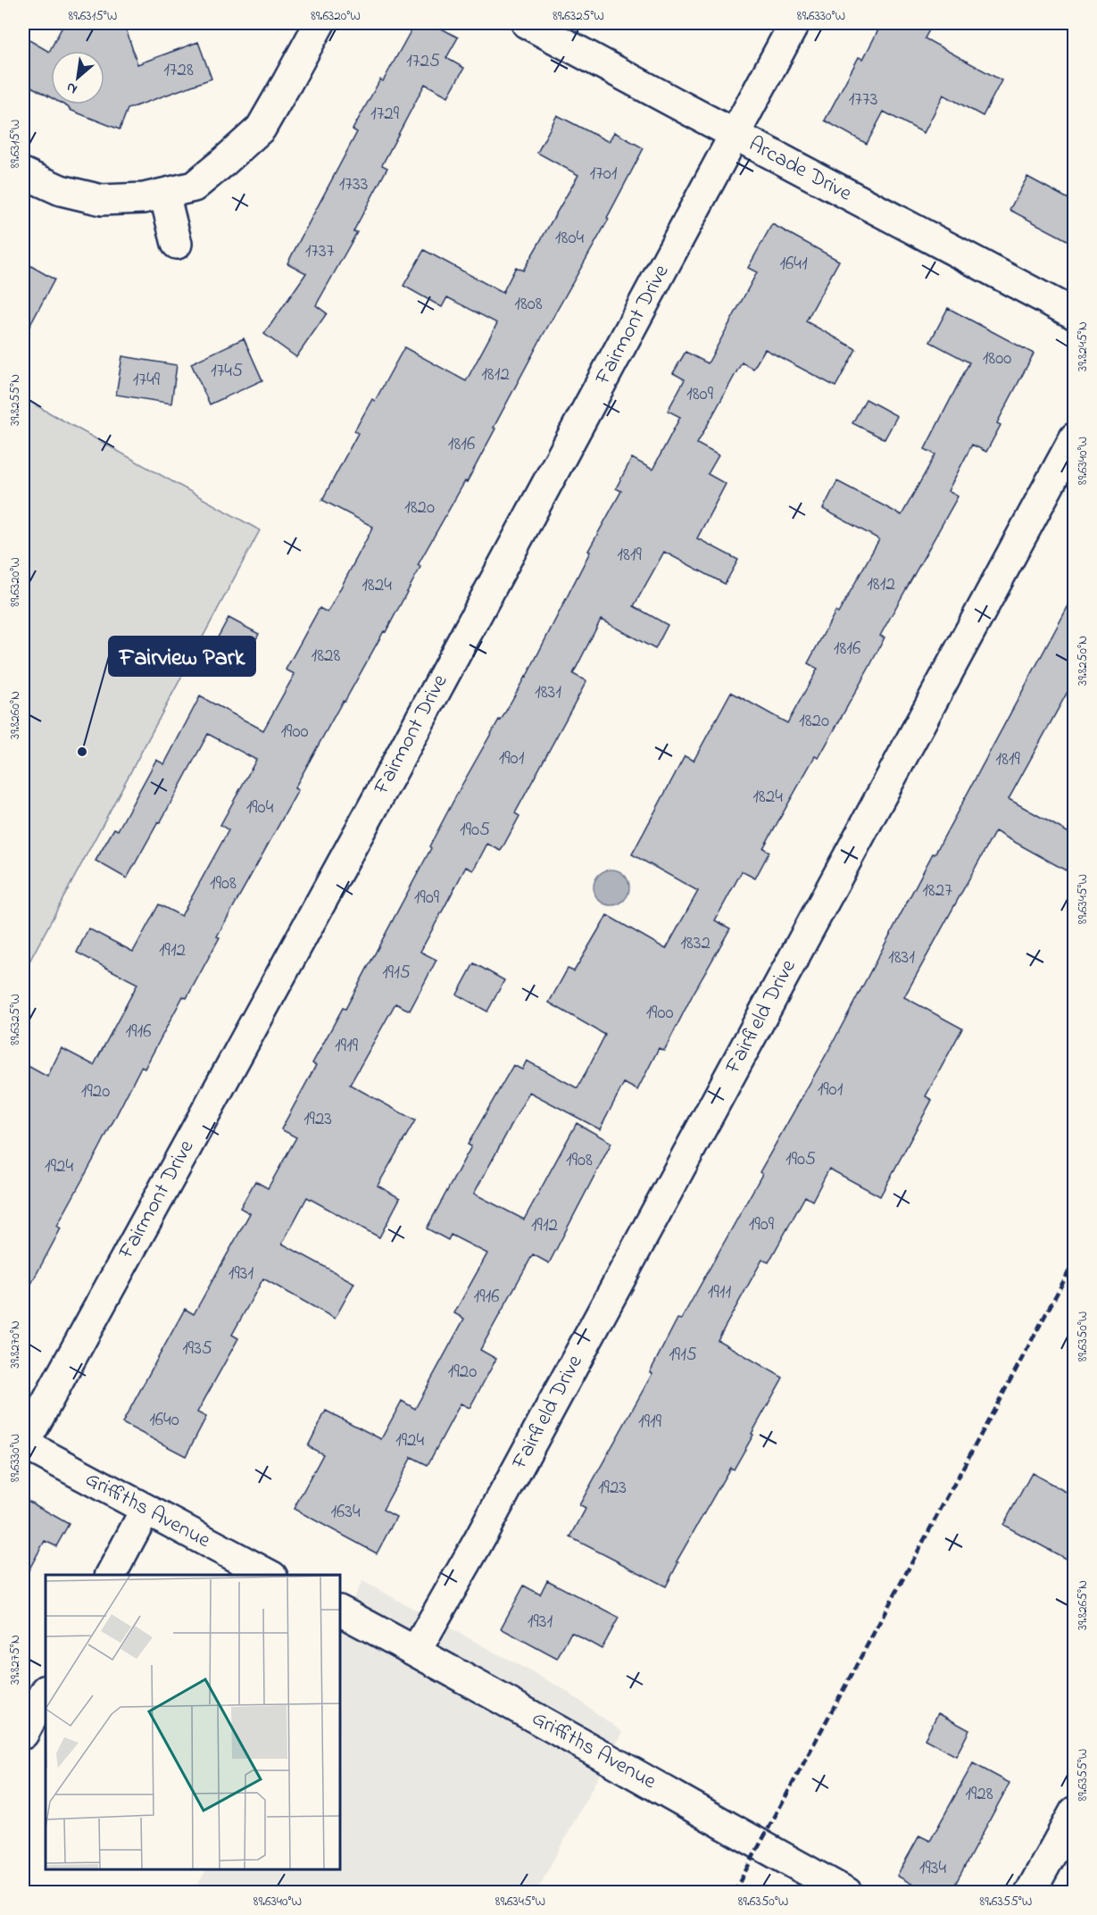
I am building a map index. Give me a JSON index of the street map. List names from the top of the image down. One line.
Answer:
{"streets":{"street":["Arcade Drive","Fairmont Drive","Fairfield Drive","Griffiths Avenue"]},"crossings":[["Arcade Drive","Fairmont Drive"],["Fairmont Drive","Griffiths Avenue"],["Fairfield Drive","Griffiths Avenue"]],"places":["Fairview Park"],"house_numbers":["1725","1728","1773","1729","1701","1733","1804","1737","1641","1808","1800","1745","1812","1749","1809","1816","1820","1819","1812","1824","1816","1828","1831","1820","1900","1901","1819","1824","1904","1905","1908","1827","1909","1832","1912","1831","1915","1900","1916","1919","1901","1920","1923","1905","1908","1924","1909","1912","1931","1911","1916","1935","1915","1920","1640","1919","1924","1923","1634","1931","1928","1934"],"north":"bottom left","coordinates":["89.6315°W","89.6320°W","89.6325°W","89.6330°W","39.8245°N","39.8255°N","89.6340°W","39.8250°N","39.8260°N","89.6345°W","89.6350°W","39.8270°N","39.8265°N","39.8275°N","89.6355°W"]}
